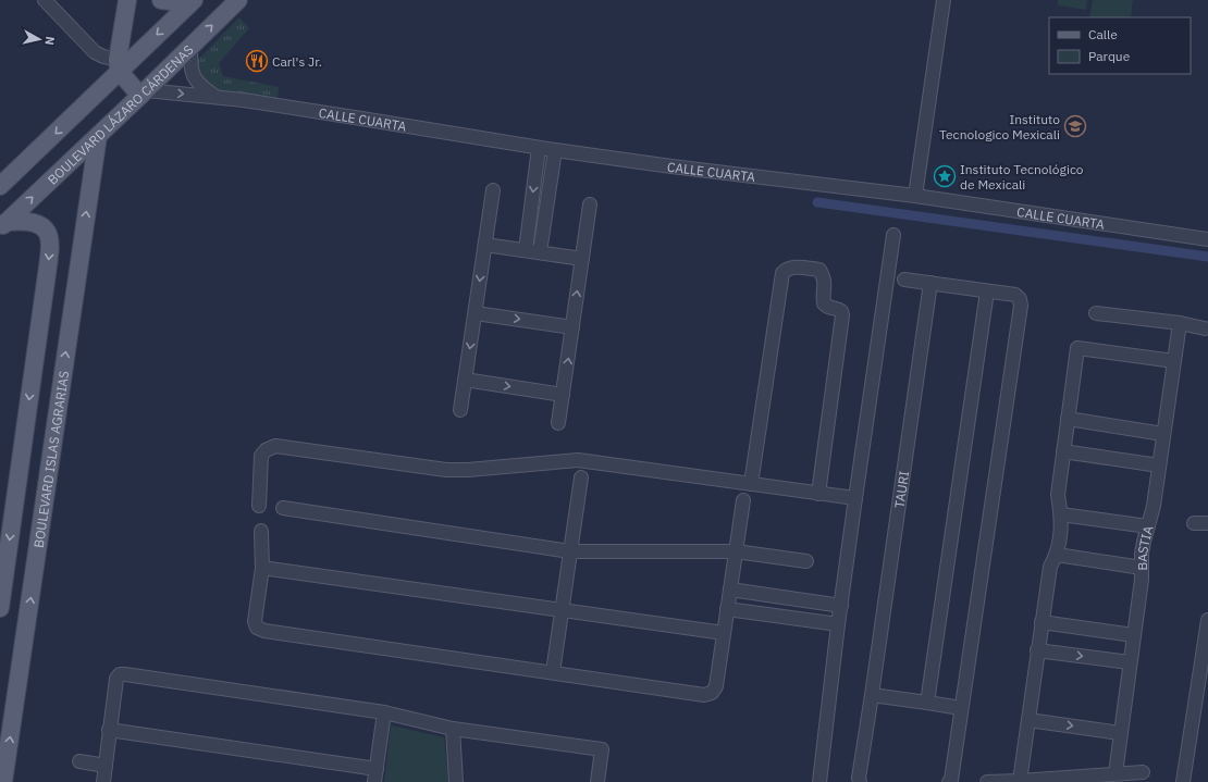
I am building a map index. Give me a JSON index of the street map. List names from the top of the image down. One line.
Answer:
{"streets":{"main road":["BOULEVARD LÁZARO CÁRDENAS","BOULEVARD ISLAS AGRARIAS"],"street":["CALLE CUARTA","TAURI","BASTIA"]},"crossings":[["BOULEVARD LÁZARO CÁRDENAS","CALLE CUARTA"],["BOULEVARD LÁZARO CÁRDENAS","BOULEVARD ISLAS AGRARIAS"]],"one_way":["BOULEVARD ISLAS AGRARIAS"],"places":{"restaurant":["Carl's Jr."],"school or university":["Instituto Tecnologico Mexicali"],"place":["Instituto Tecnológico de Mexicali"]},"legend":["Calle","Parque"],"north":"right"}
